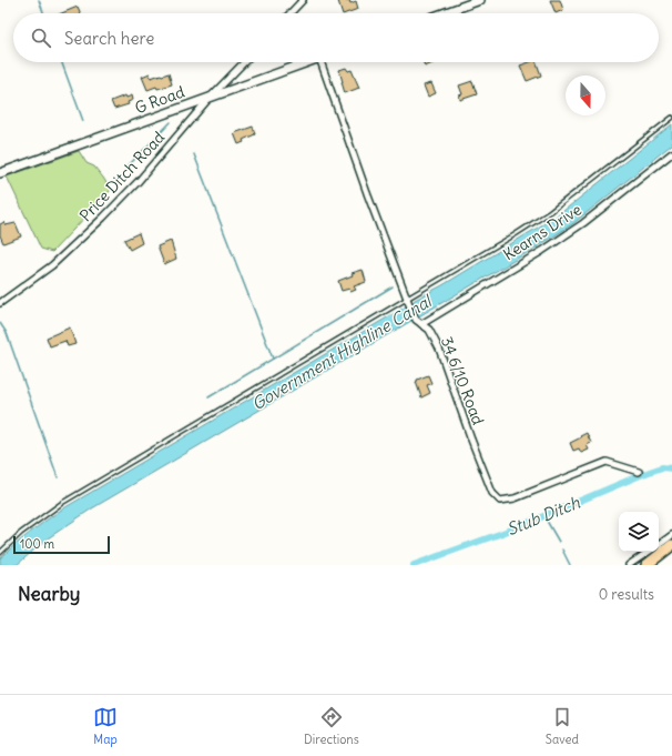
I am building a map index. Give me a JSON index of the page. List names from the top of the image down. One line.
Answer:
{"streets":{"street":["G Road","Price Ditch Road","Kearns Drive","34 6/10 Road"]},"crossings":[["G Road","Price Ditch Road"],["Kearns Drive","34 6/10 Road"]],"water":["Government Highline Canal","Stub Ditch"],"scale_bar":"100 m","north":"bottom","page":{"search":"Search here","scale":"100 m","heading":["Nearby","0 results"],"nav":["Map","Directions","Saved"]}}
